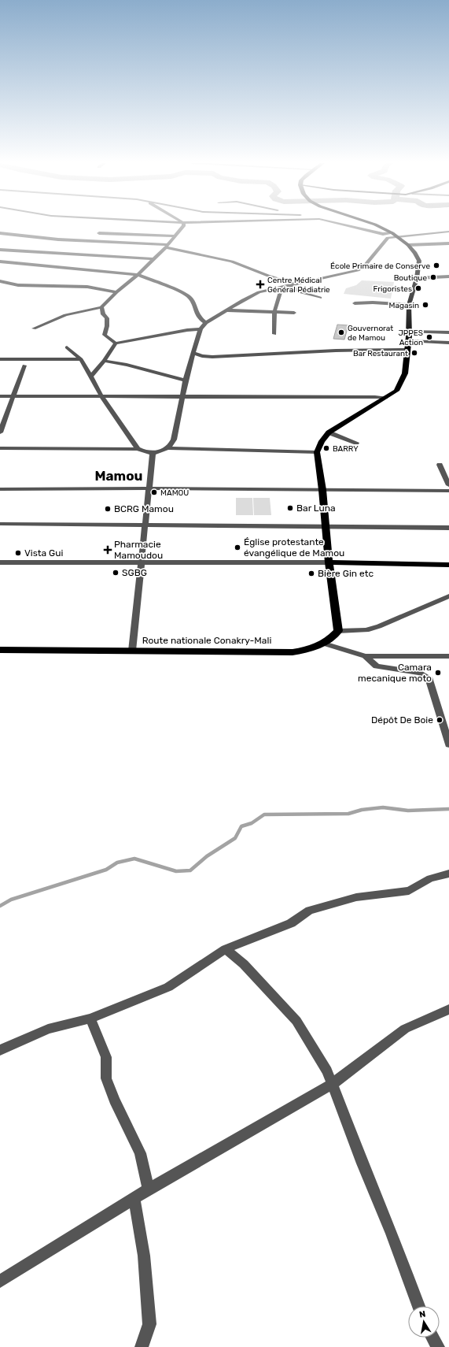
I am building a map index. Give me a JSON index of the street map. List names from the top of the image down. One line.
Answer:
{"streets":{"highway":["Route nationale Conakry-Mali"]},"districts":["Mamou"],"places":{"other":["École Primaire de Conserve","Boutique","Frigoristes","Magasin","Gouvernorat de Mamou","JPPES Action","Bar Restaurant","BARRY","MAMOU","Bar Luna","BCRG Mamou","Église protestante évangélique de Mamou","Vista Gui","SGBG","Bière Gin etc","Camara mecanique moto","Dépôt De Boie"],"health":["Centre Médical Général Pédiatrie","Pharmacie Mamoudou"]},"north":"top"}
